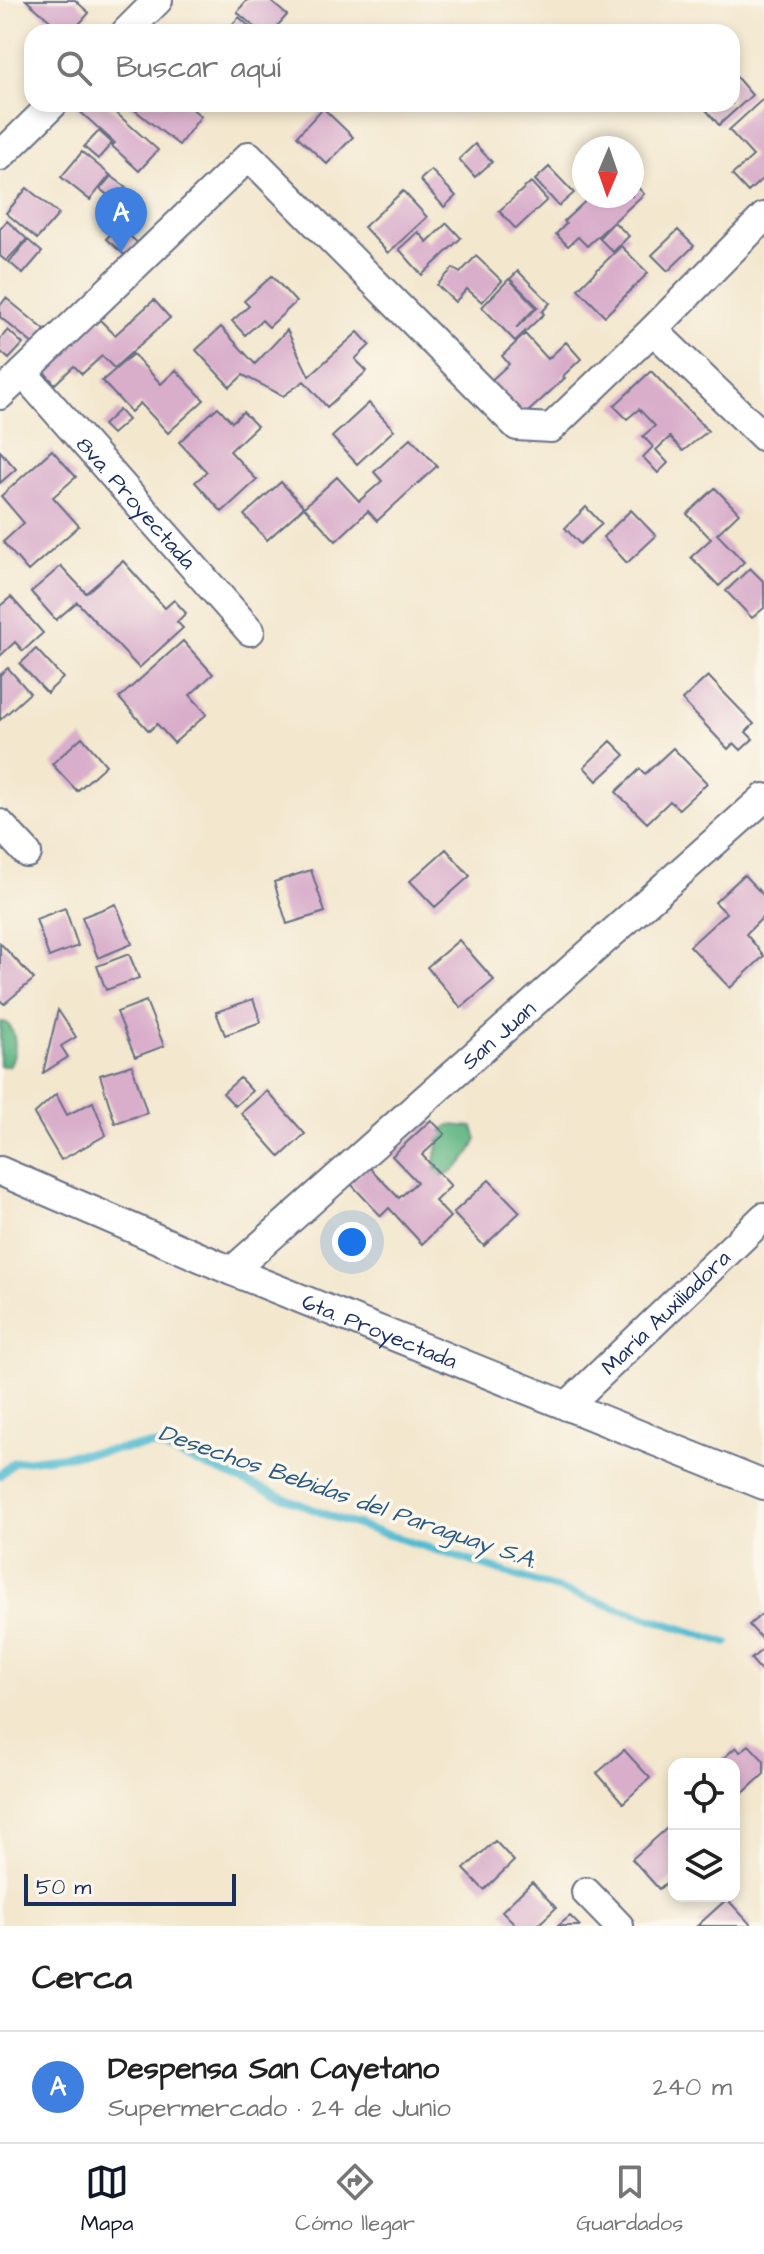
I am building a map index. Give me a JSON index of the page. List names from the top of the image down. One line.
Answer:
{"streets":{"street":["8va. Proyectada","San Juan","María Auxiliadora","6ta. Proyectada"]},"crossings":[["San Juan","6ta. Proyectada"],["María Auxiliadora","6ta. Proyectada"]],"water":["Desechos Bebidas del Paraguay S.A."],"scale_bar":"50 m","north":"bottom","page":{"search":"Buscar aquí","pins":"A","scale":"50 m","heading":"Cerca","list":[{"mark":"A","name":"Despensa San Cayetano","note":"Supermercado · 24 de Junio","value":"240 m"}],"nav":["Mapa","Cómo llegar","Guardados"]}}
